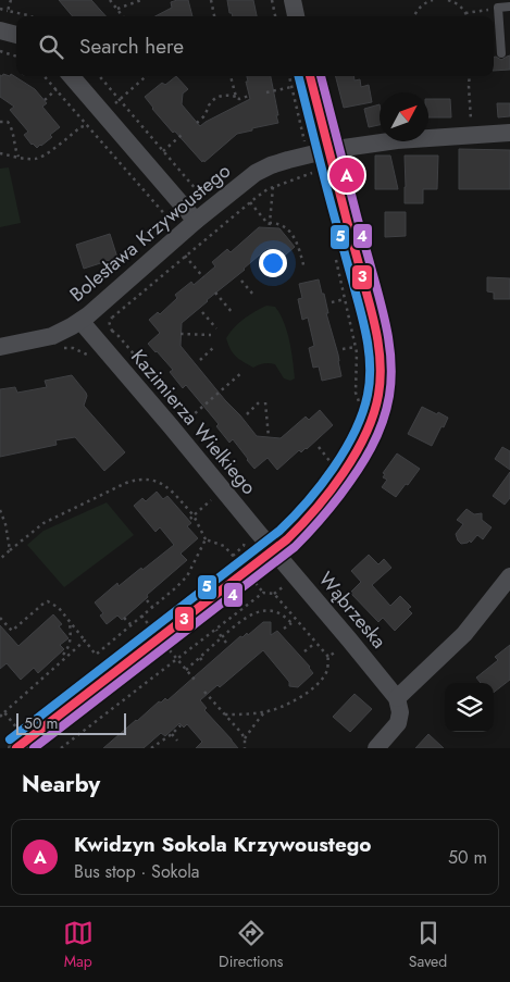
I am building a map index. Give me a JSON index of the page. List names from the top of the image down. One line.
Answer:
{"streets":{"street":["Bolesława Krzywoustego","Kazimierza Wielkiego","Wąbrzeska"]},"crossings":[["Bolesława Krzywoustego","Kazimierza Wielkiego"],["Kazimierza Wielkiego","Wąbrzeska"]],"lines":["transit line 3","transit line 4","transit line 5"],"scale_bar":"50 m","north":"top right","page":{"search":"Search here","pins":"A","scale":"50 m","heading":"Nearby","list":[{"mark":"A","name":"Kwidzyn Sokola Krzywoustego","note":"Bus stop · Sokola","value":"50 m"}],"nav":["Map","Directions","Saved"]}}
